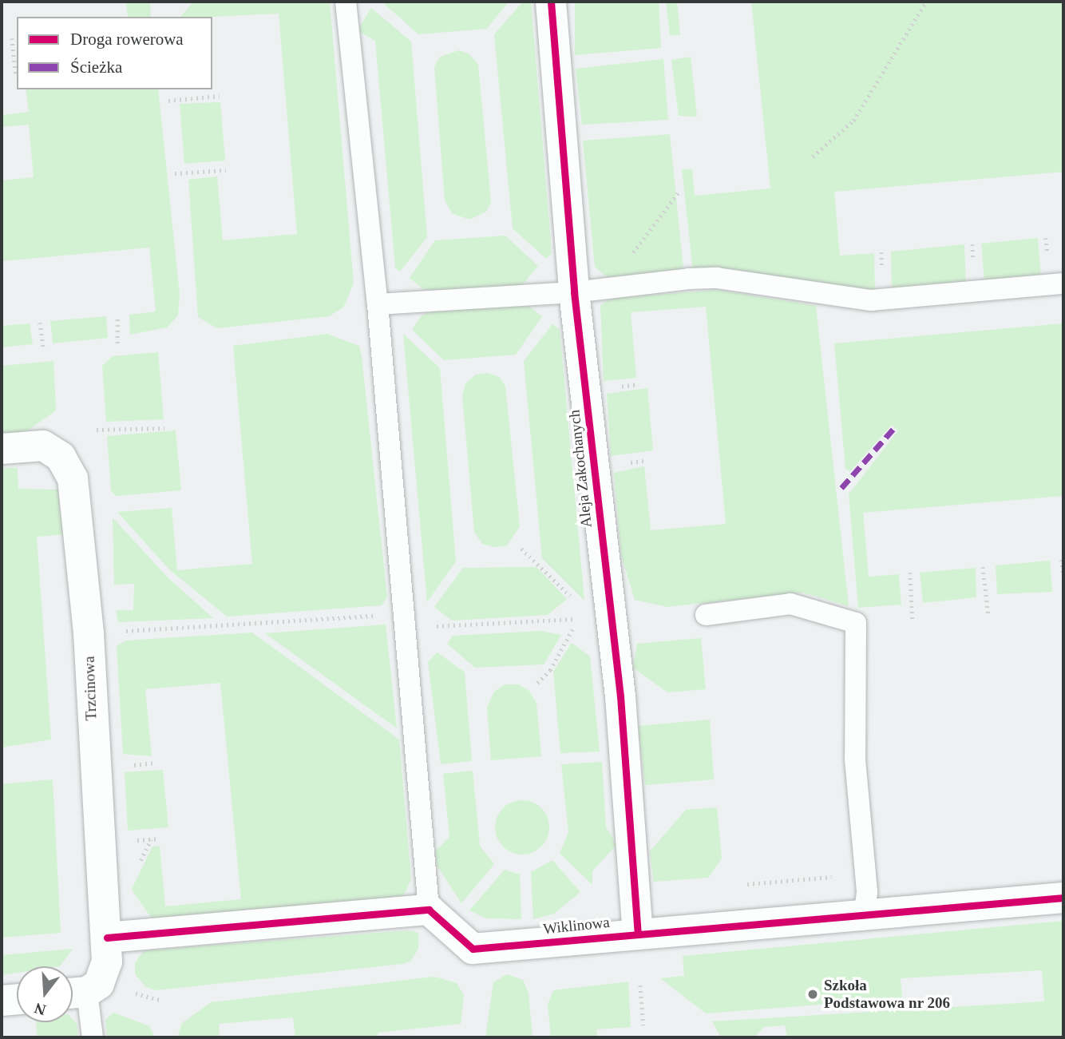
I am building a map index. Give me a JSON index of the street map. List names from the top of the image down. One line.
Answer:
{"streets":{"street":["Aleja Zakochanych","Trzcinowa","Wiklinowa"]},"crossings":[["Aleja Zakochanych","Wiklinowa"]],"places":["Szkoła Podstawowa nr 206"],"legend":["Droga rowerowa","Ścieżka"],"north":"bottom"}
